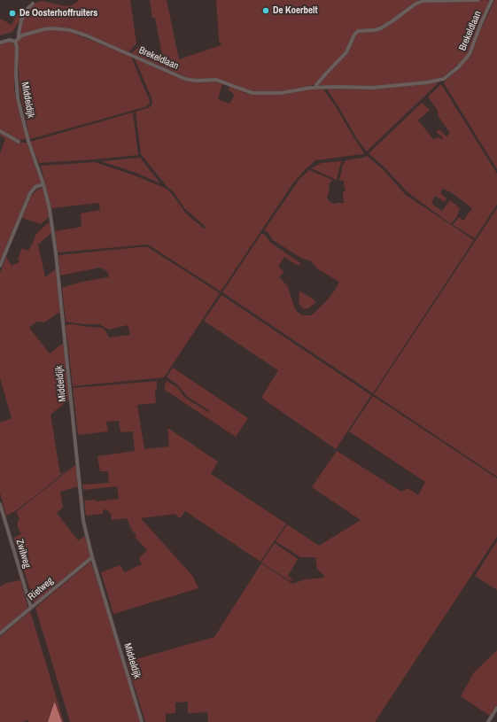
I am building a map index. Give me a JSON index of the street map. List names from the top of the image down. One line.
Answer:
{"streets":{"street":["Brekeldlaan","Middeldijk","Zwilweg","Rietweg"]},"crossings":[["Brekeldlaan","Middeldijk"],["Middeldijk","Rietweg"],["Zwilweg","Rietweg"]],"places":["De Koerbelt","De Oosterhoffruiters"]}
